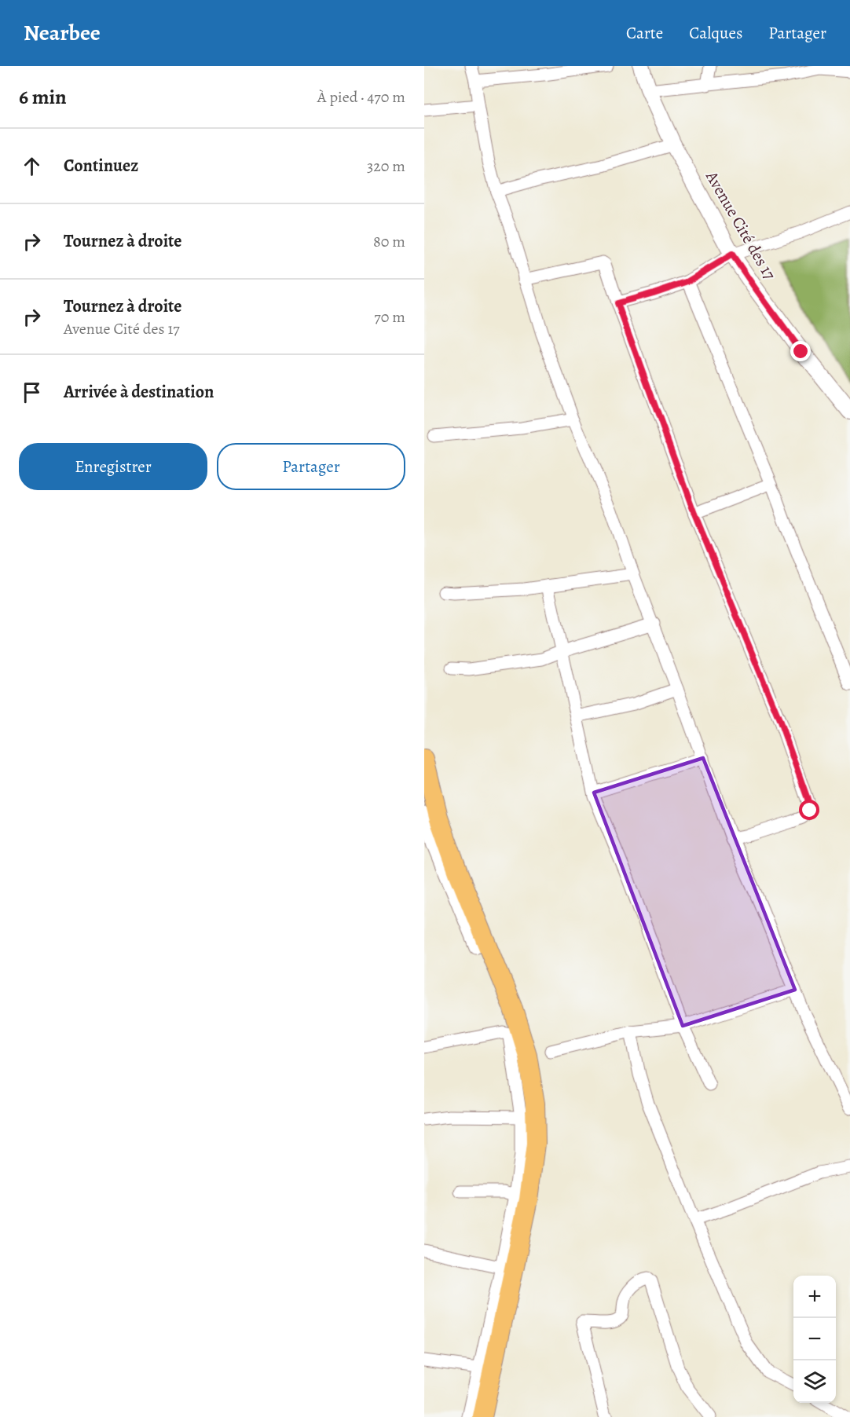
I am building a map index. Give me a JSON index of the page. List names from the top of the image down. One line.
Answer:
{"streets":{"street":["Avenue Cité des 17"]},"page":{"header":"Nearbee","nav":["Carte","Calques","Partager"],"heading":["6 min","À pied · 470 m"],"list":[["Continuez","320 m"],["Tournez à droite","80 m"],["Tournez à droite","Avenue Cité des 17","70 m"],"Arrivée à destination"],"buttons":["Enregistrer","Partager"],"map_buttons":["+","−"]}}
